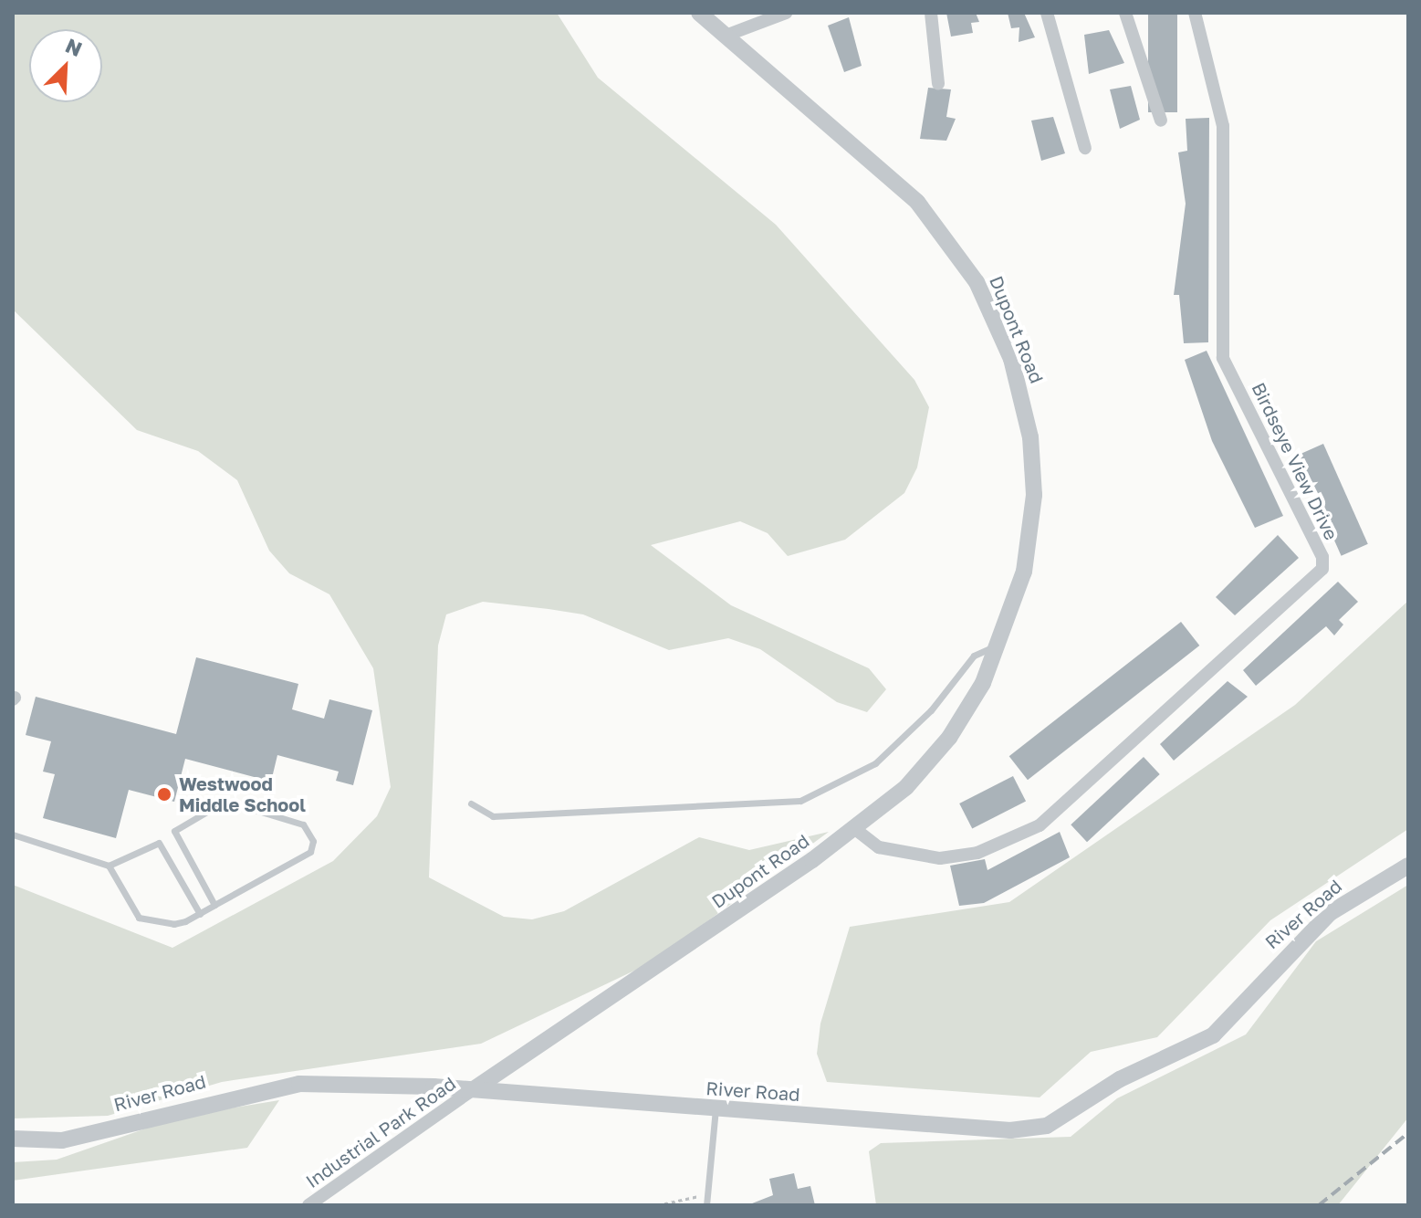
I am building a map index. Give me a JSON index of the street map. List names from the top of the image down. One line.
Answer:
{"streets":{"street":["Dupont Road","Birdseye View Drive","River Road","Industrial Park Road"]},"crossings":[["Dupont Road","Birdseye View Drive"],["Dupont Road","River Road"],["Dupont Road","Industrial Park Road"],["River Road","Industrial Park Road"]],"places":["Westwood Middle School"],"north":"top right"}
